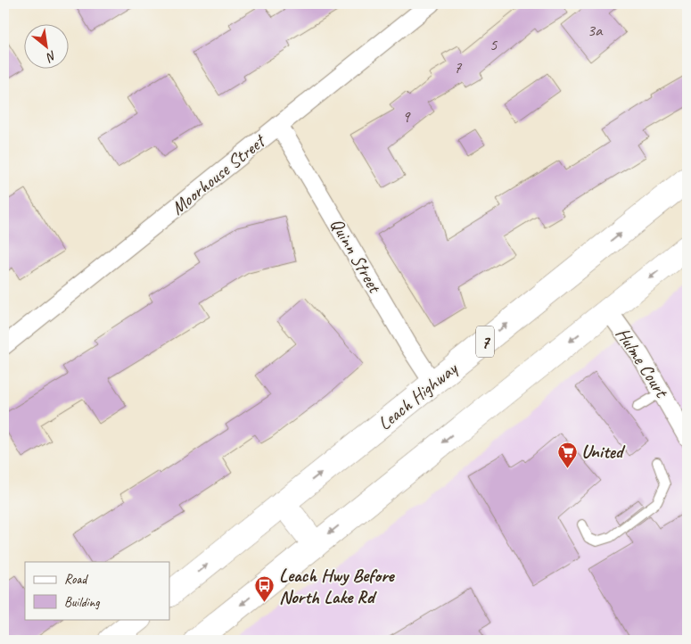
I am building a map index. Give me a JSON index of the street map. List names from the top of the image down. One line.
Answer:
{"streets":{"highway":["7","Leach Highway"],"street":["Moorhouse Street","Quinn Street","Hulme Court"]},"crossings":[["Moorhouse Street","Quinn Street"],["Quinn Street","Leach Highway"]],"places":{"supermarket":["United"],"bus stop":["Leach Hwy Before North Lake Rd"]},"house_numbers":["3a","5","7","9"],"legend":["Road","Building"],"north":"bottom right"}
